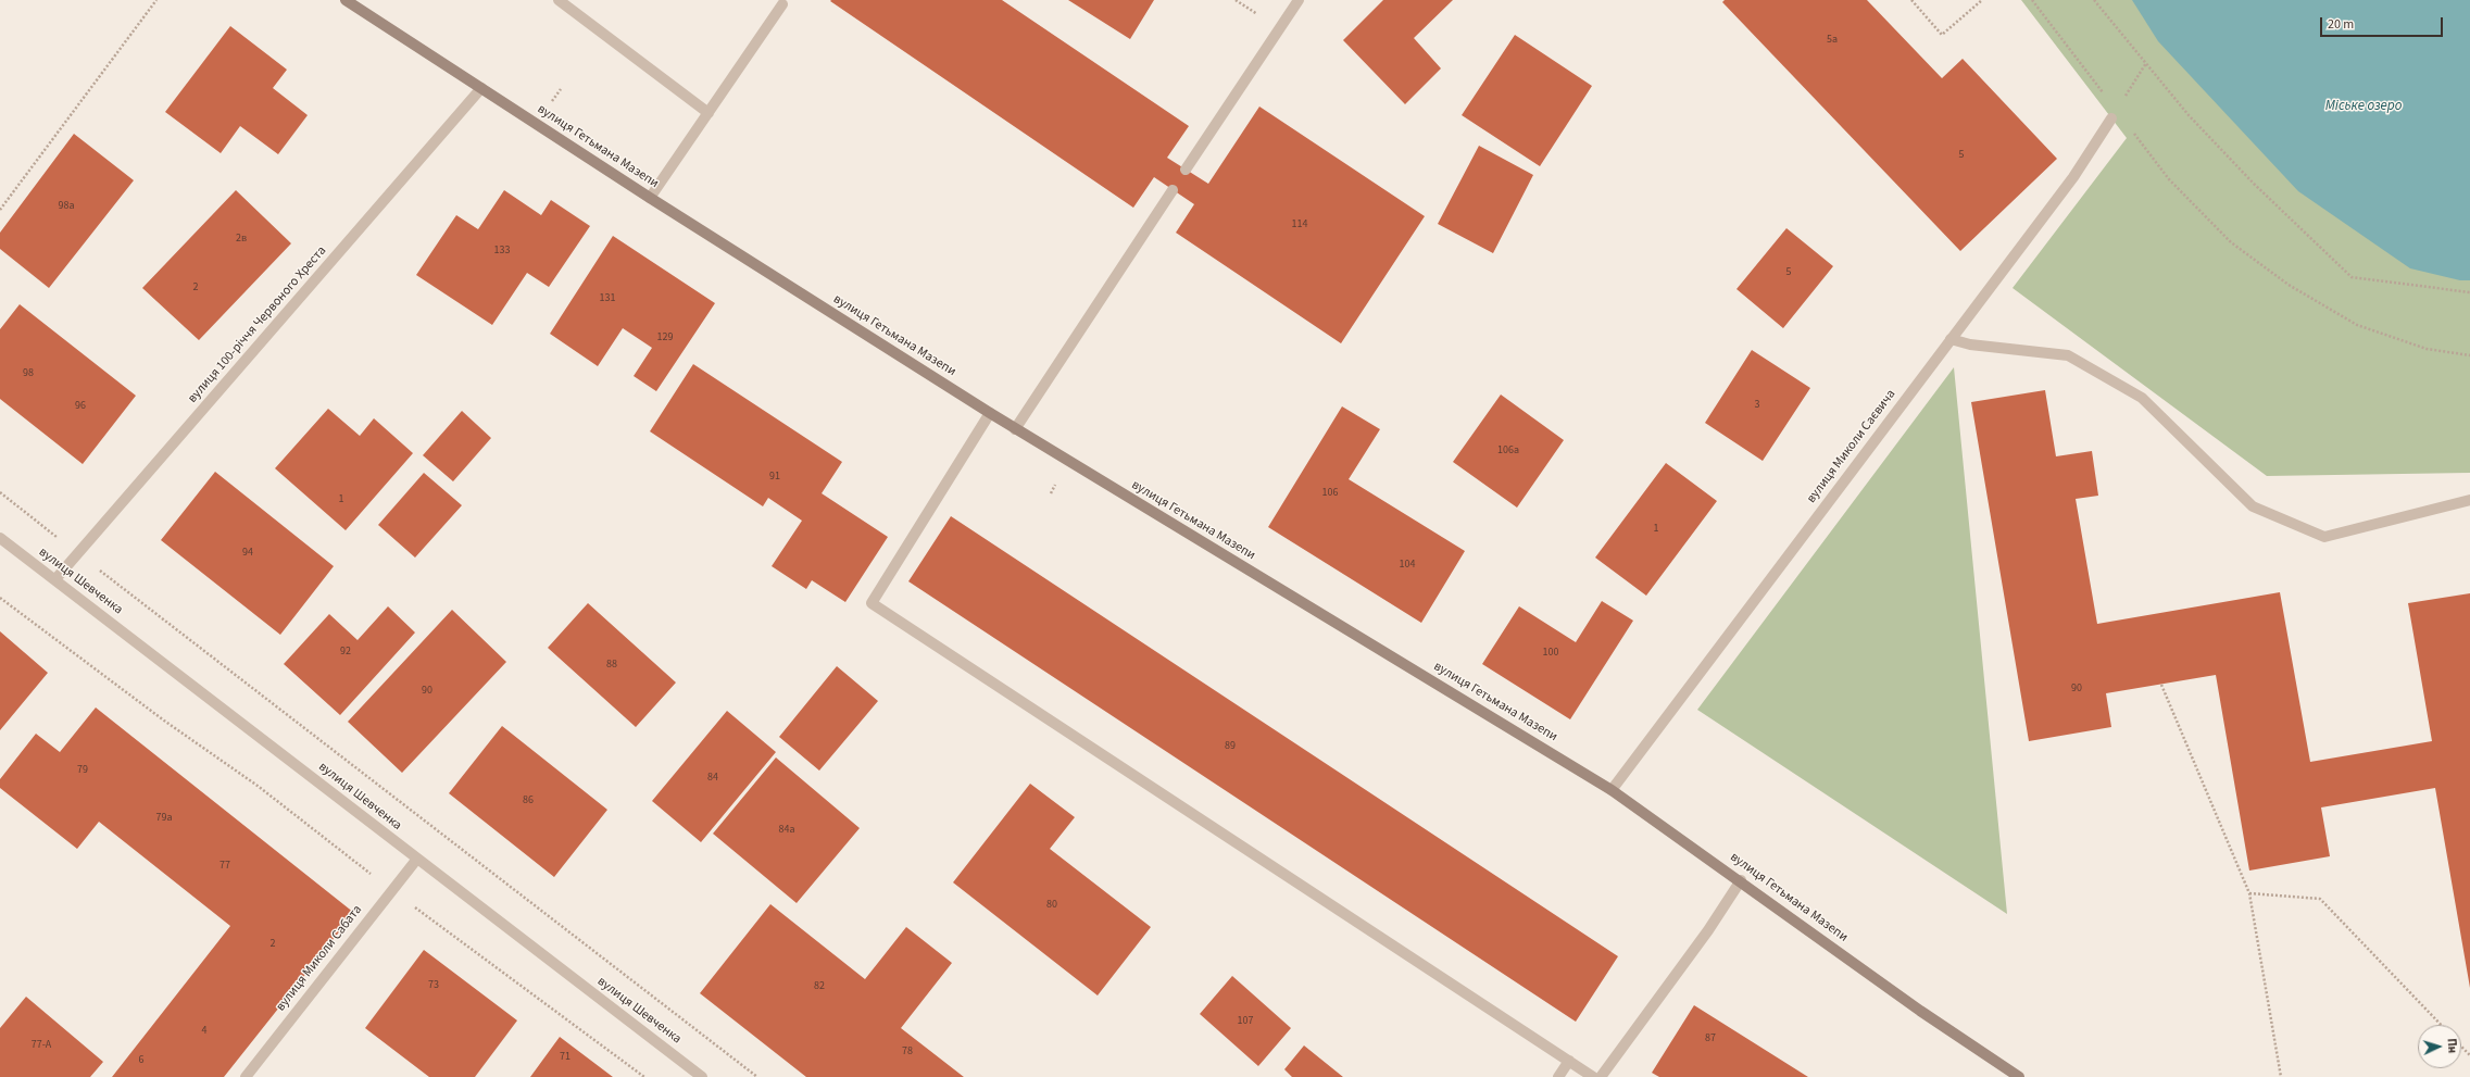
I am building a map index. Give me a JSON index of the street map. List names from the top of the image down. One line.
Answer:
{"streets":{"main road":["вулиця Гетьмана Мазепи"],"street":["вулиця 100-річчя Червоного Хреста","вулиця Миколи Саєвича","вулиця Шевченка","вулиця Миколи Сабата"]},"crossings":[["вулиця Гетьмана Мазепи","вулиця 100-річчя Червоного Хреста"],["вулиця Гетьмана Мазепи","вулиця Миколи Саєвича"],["вулиця 100-річчя Червоного Хреста","вулиця Шевченка"],["вулиця Шевченка","вулиця Миколи Сабата"]],"water":["Міське озеро"],"house_numbers":["5а","5","98а","114","2в","133","5","2","131","129","98","3","96","106а","91","106","1","1","94","104","92","100","88","90","90","89","79","84","86","79а","84а","77","80","2","73","82","107","4","87","77-А","78","71","6"],"scale_bar":"20 m","north":"right"}
